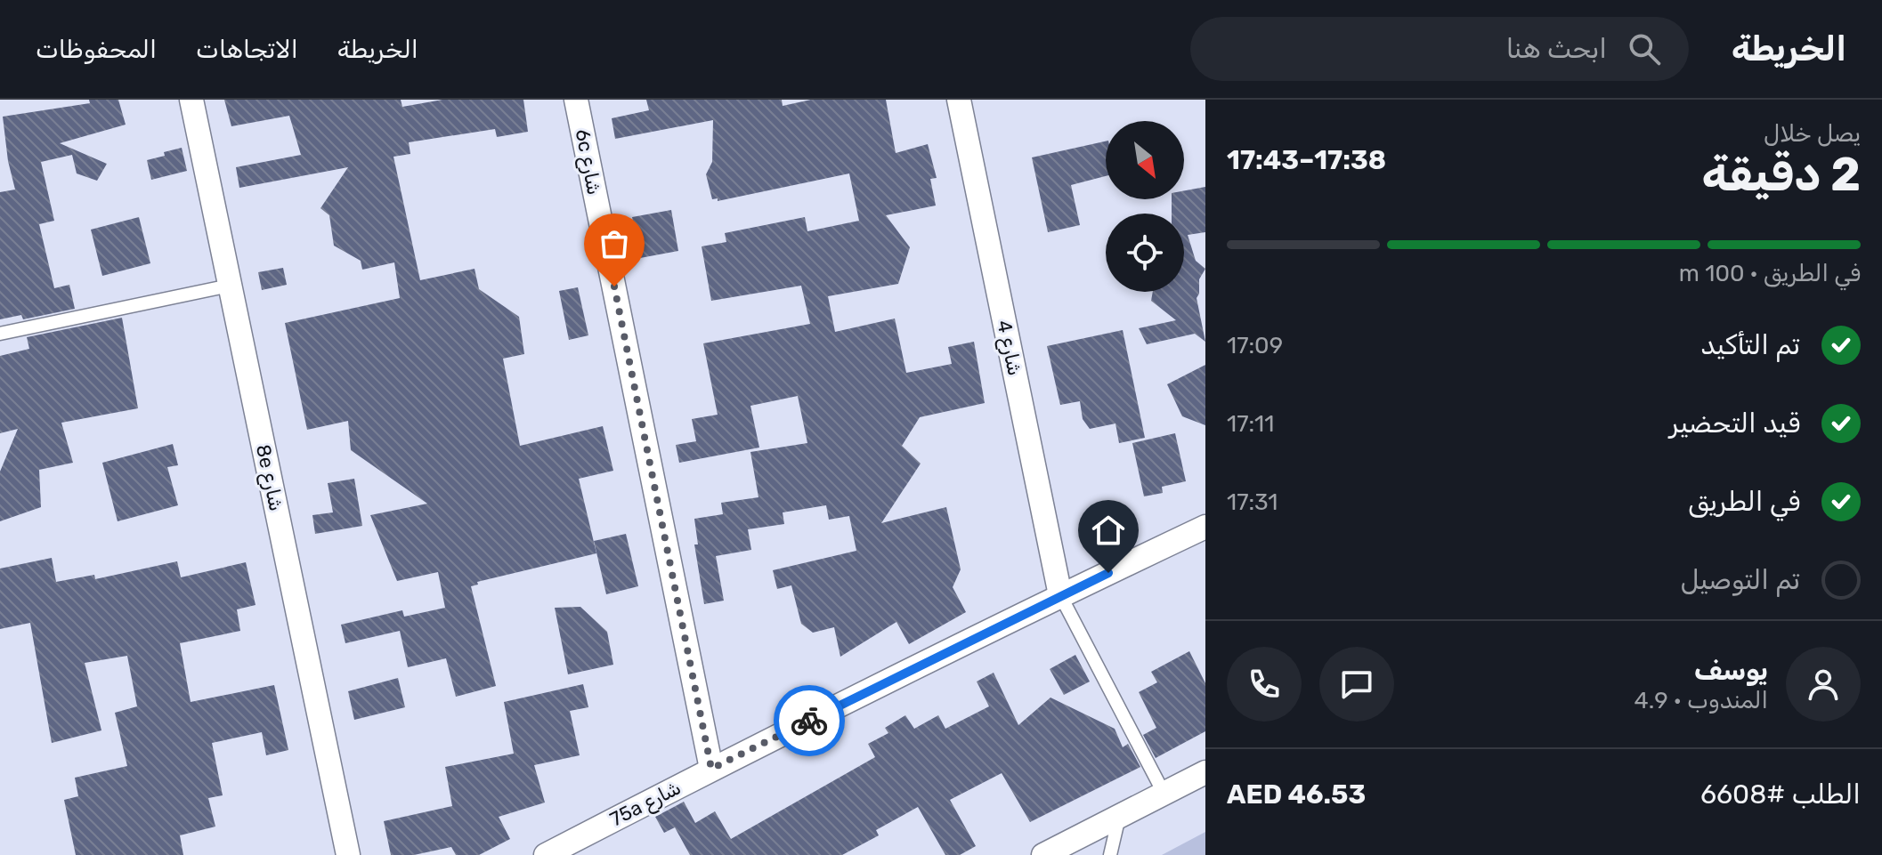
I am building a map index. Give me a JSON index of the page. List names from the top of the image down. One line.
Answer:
{"streets":{"street":["6c شارع","شارع 4","8e شارع","75a شارع"]},"crossings":[["6c شارع","75a شارع"],["شارع 4","75a شارع"]],"north":"bottom right","page":{"header":"الخريطة","search":"ابحث هنا","nav":["الخريطة","الاتجاهات","المحفوظات"],"heading":["2 دقيقة","يصل خلال","17:38–17:43"],"panel":["يوسف","المندوب · 4.9","الطلب #6608","AED 46.53"],"bar":"في الطريق · 100 m","list":[["تم التأكيد","17:09"],["قيد التحضير","17:11"],["في الطريق","17:31"],"تم التوصيل"]}}
